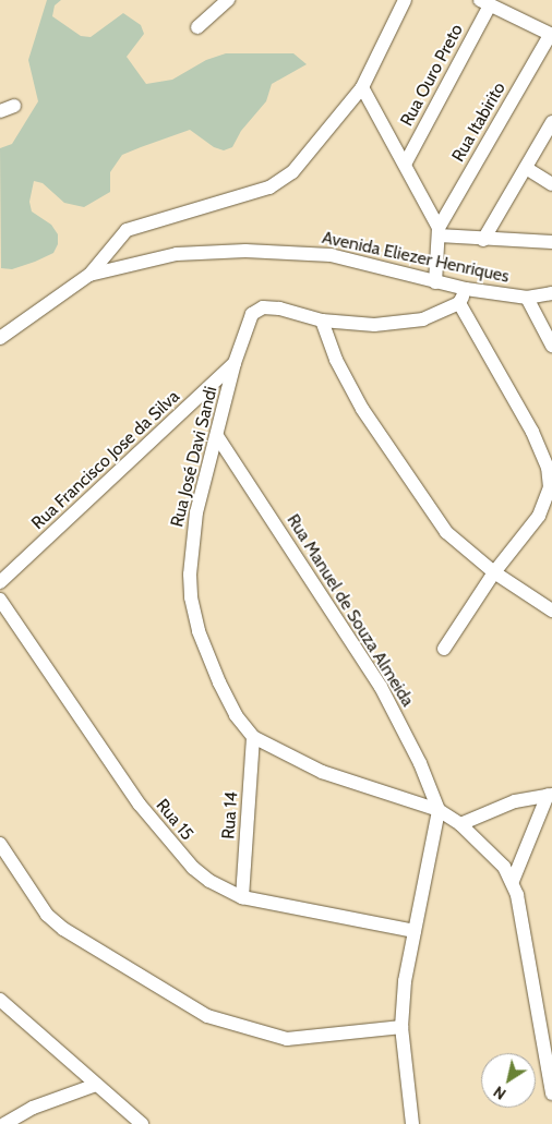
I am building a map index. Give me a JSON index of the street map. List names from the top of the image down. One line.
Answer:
{"streets":{"street":["Rua Ouro Preto","Rua Itabirito","Avenida Eliezer Henriques","Rua José Davi Sandi","Rua Francisco Jose da Silva","Rua Manuel de Souza Almeida","Rua 14","Rua 15"]},"crossings":[["Rua José Davi Sandi","Rua Francisco Jose da Silva"],["Rua José Davi Sandi","Rua Manuel de Souza Almeida"],["Rua José Davi Sandi","Rua 14"],["Rua 14","Rua 15"]],"north":"bottom left"}
